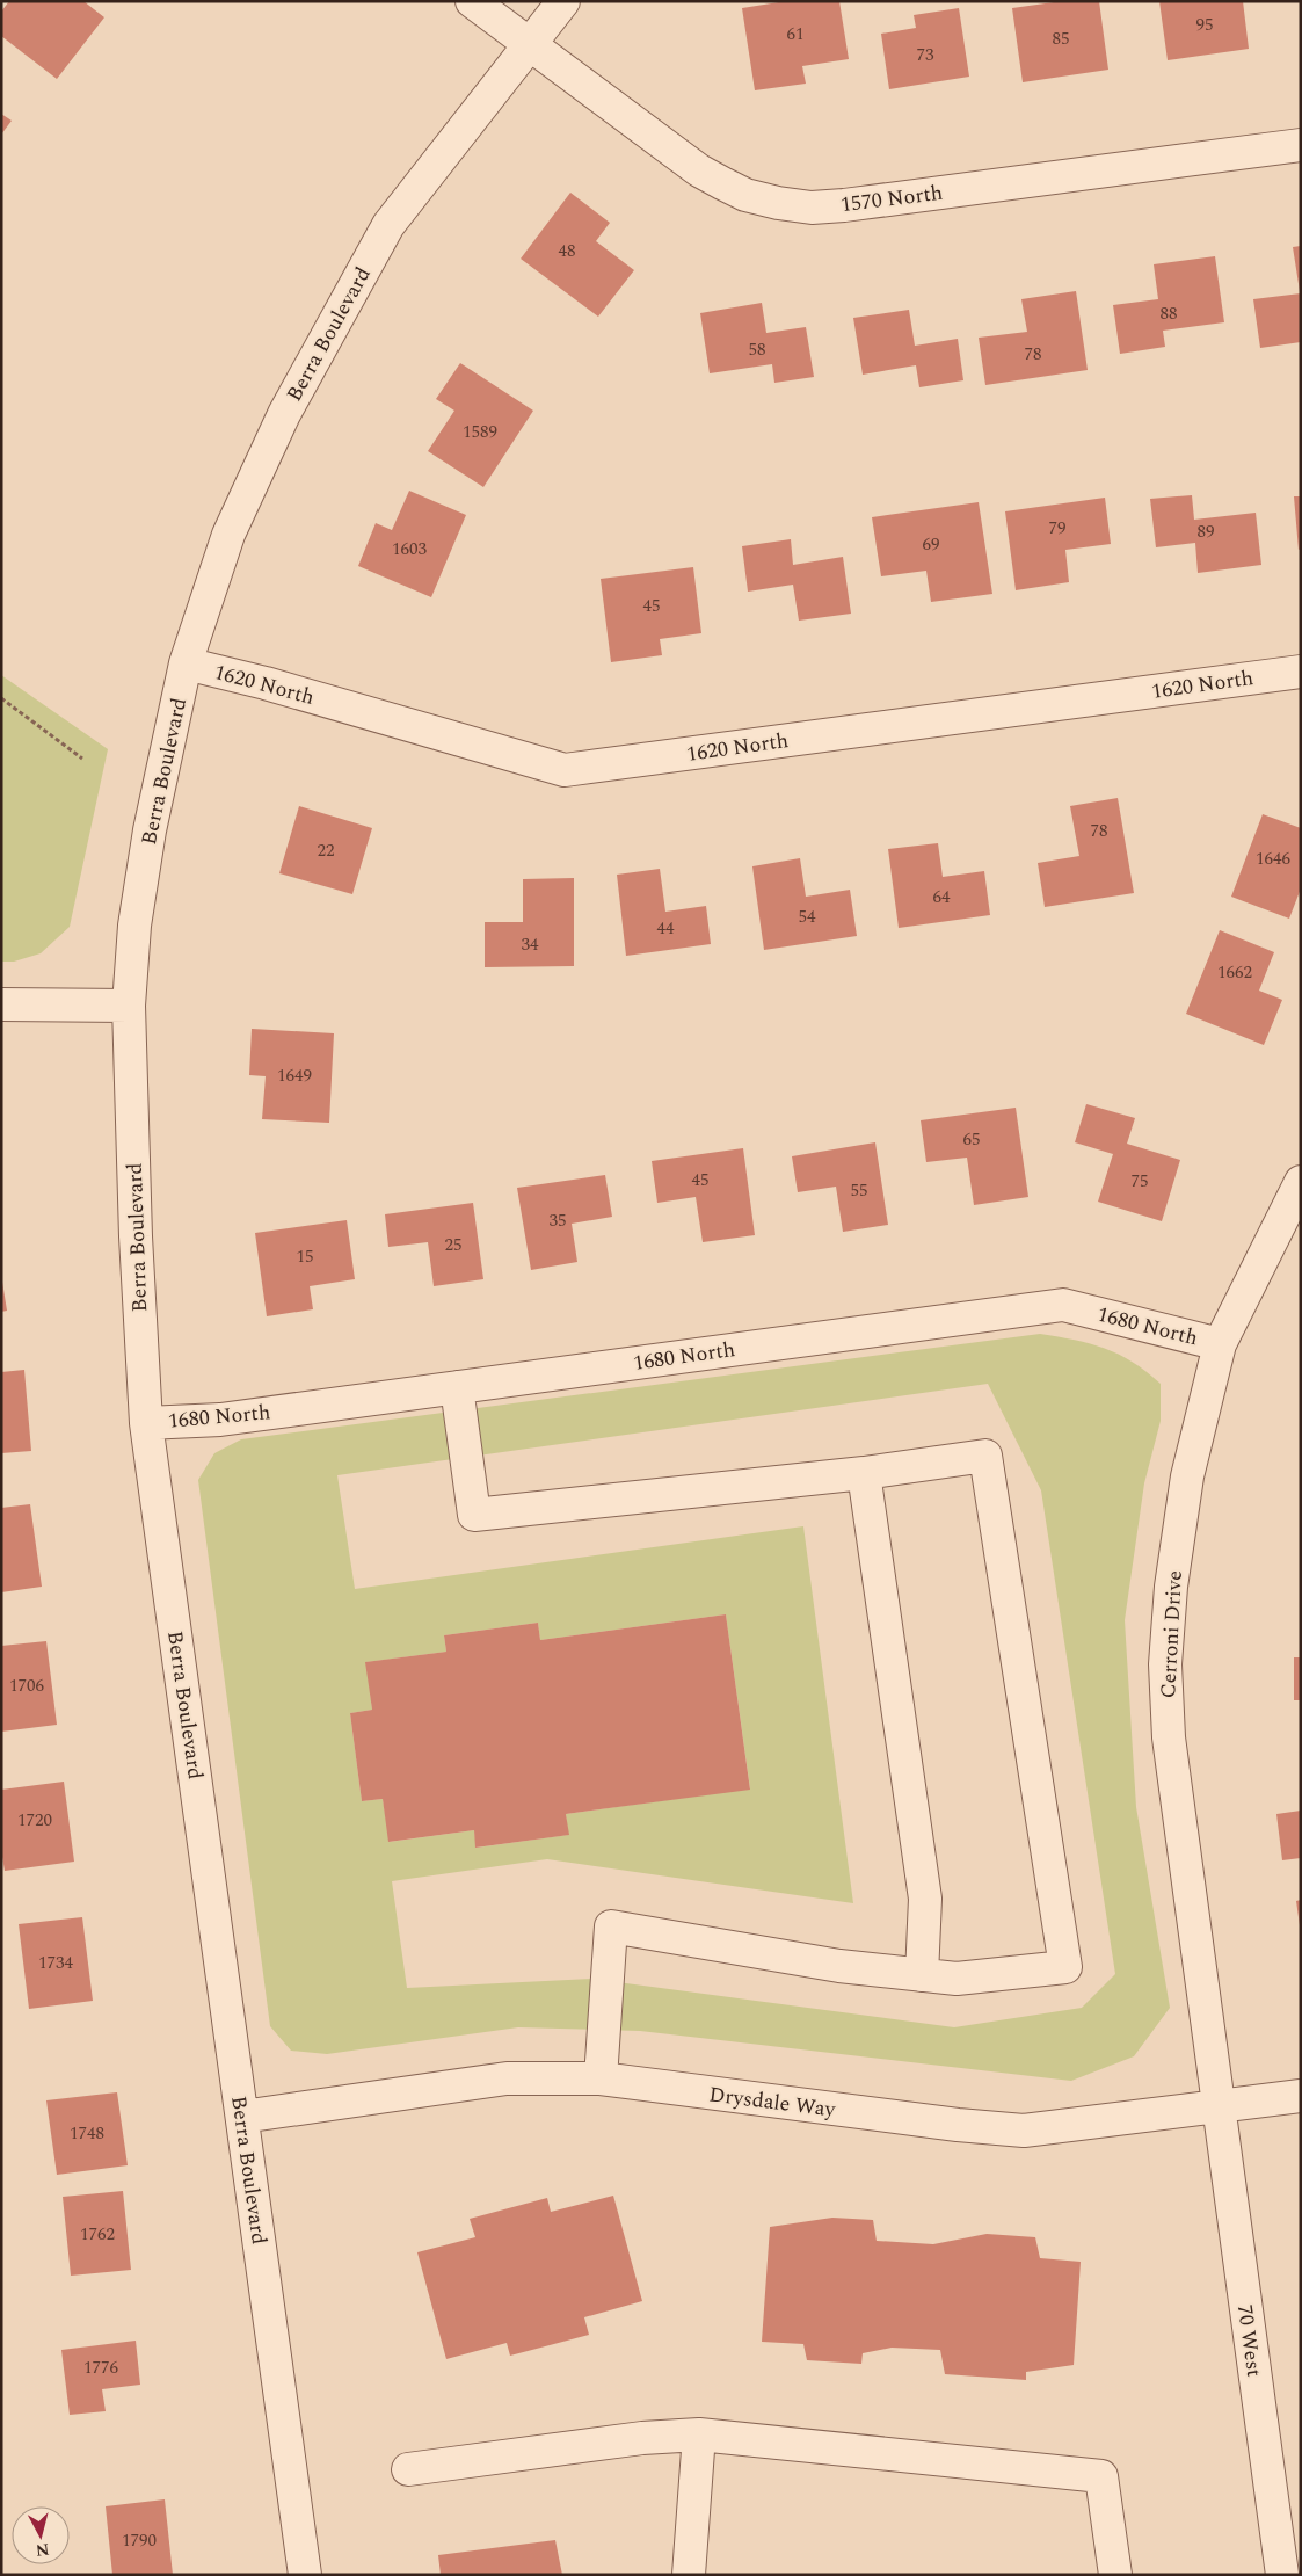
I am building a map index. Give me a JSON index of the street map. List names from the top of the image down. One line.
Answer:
{"streets":{"street":["1570 North","Berra Boulevard","1620 North","1680 North","Cerroni Drive","Drysdale Way","70 West"]},"crossings":[["1570 North","Berra Boulevard"],["Berra Boulevard","1620 North"],["Berra Boulevard","1680 North"],["Berra Boulevard","Drysdale Way"],["1680 North","Cerroni Drive"],["Cerroni Drive","Drysdale Way"],["Cerroni Drive","70 West"],["Drysdale Way","70 West"]],"house_numbers":["95","61","85","73","48","88","58","78","1589","79","89","69","1603","45","78","22","1646","64","54","44","34","1662","1649","65","45","75","55","35","25","15","1706","1720","1734","1748","1762","1776","1790"],"north":"bottom"}
